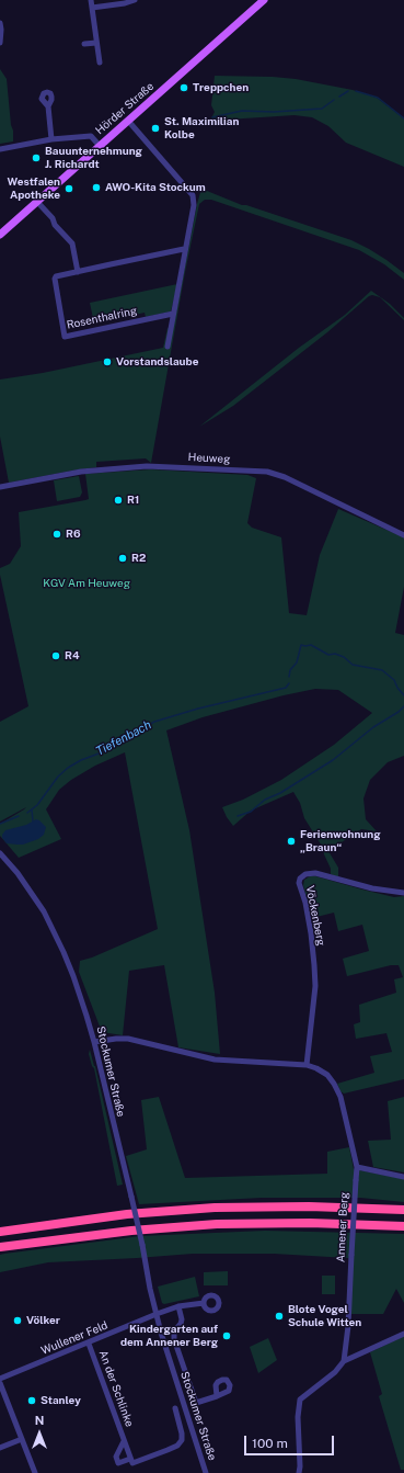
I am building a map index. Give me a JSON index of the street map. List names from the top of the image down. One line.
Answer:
{"streets":{"main road":["Hörder Straße"],"street":["Rosenthalring","Heuweg","Vöckenberg","Stockumer Straße","Annener Berg","Wullener Feld","An der Schlinke"]},"crossings":[["Vöckenberg","Annener Berg"],["Stockumer Straße","Wullener Feld"],["Wullener Feld","An der Schlinke"]],"water":["Tiefenbach"],"parks":["KGV Am Heuweg"],"places":["Treppchen","St. Maximilian Kolbe","Bauunternehmung J. Richardt","AWO-Kita Stockum","Westfalen Apotheke","Vorstandslaube","R1","R6","R2","R4","Ferienwohnung „Braun“","Blote Vogel Schule Witten","Völker","Kindergarten auf dem Annener Berg","Stanley"],"scale_bar":"100 m","north":"top"}
